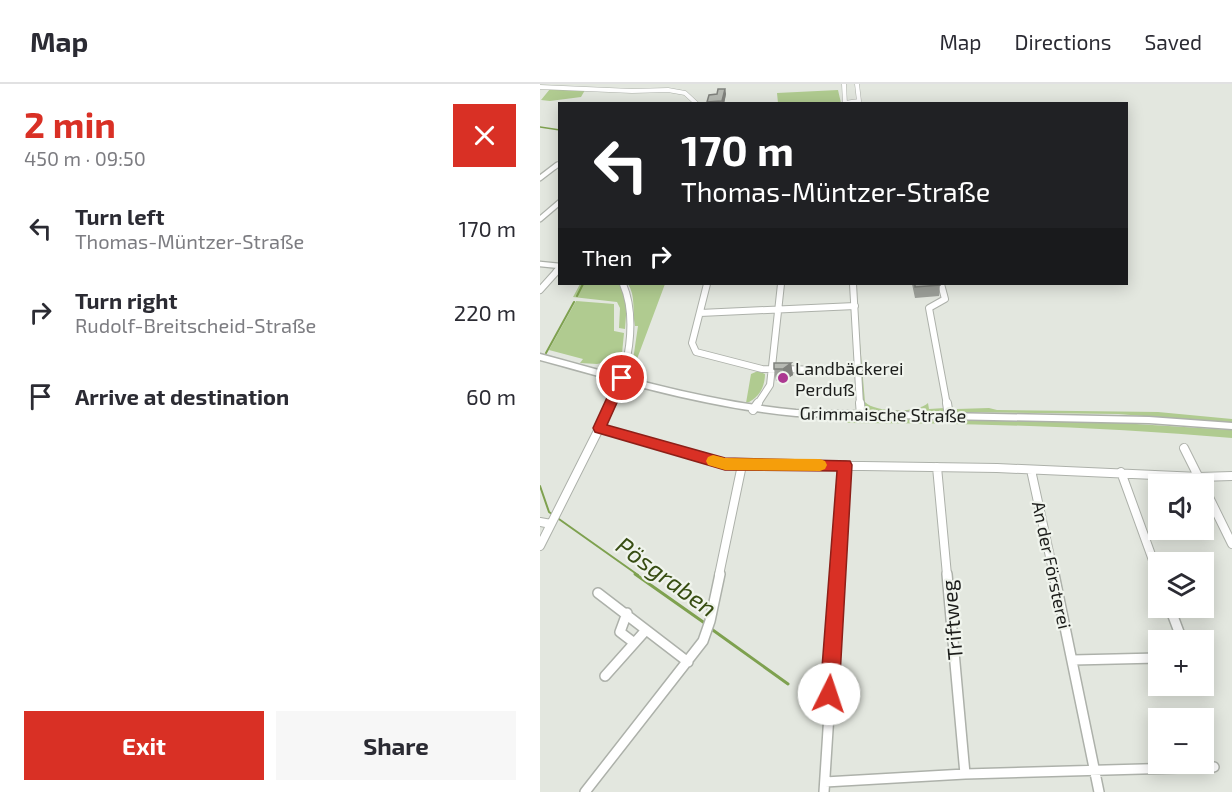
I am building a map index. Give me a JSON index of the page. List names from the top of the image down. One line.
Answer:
{"streets":{"main road":["Grimmaische Straße"],"street":["An der Försterei","Triftweg"]},"water":["Pösgraben"],"places":["Landbäckerei Perduß"],"page":{"header":"Map","nav":["Map","Directions","Saved"],"heading":["2 min","450 m · 09:50"],"turn":["170 m","Thomas-Müntzer-Straße"],"list":[{"name":"Turn left","note":"Thomas-Müntzer-Straße","value":"170 m"},{"name":"Turn right","note":"Rudolf-Breitscheid-Straße","value":"220 m"},{"name":"Arrive at destination","value":"60 m"}],"then":"Then","map_buttons":["+","−"],"buttons":["Exit","Share"]}}
